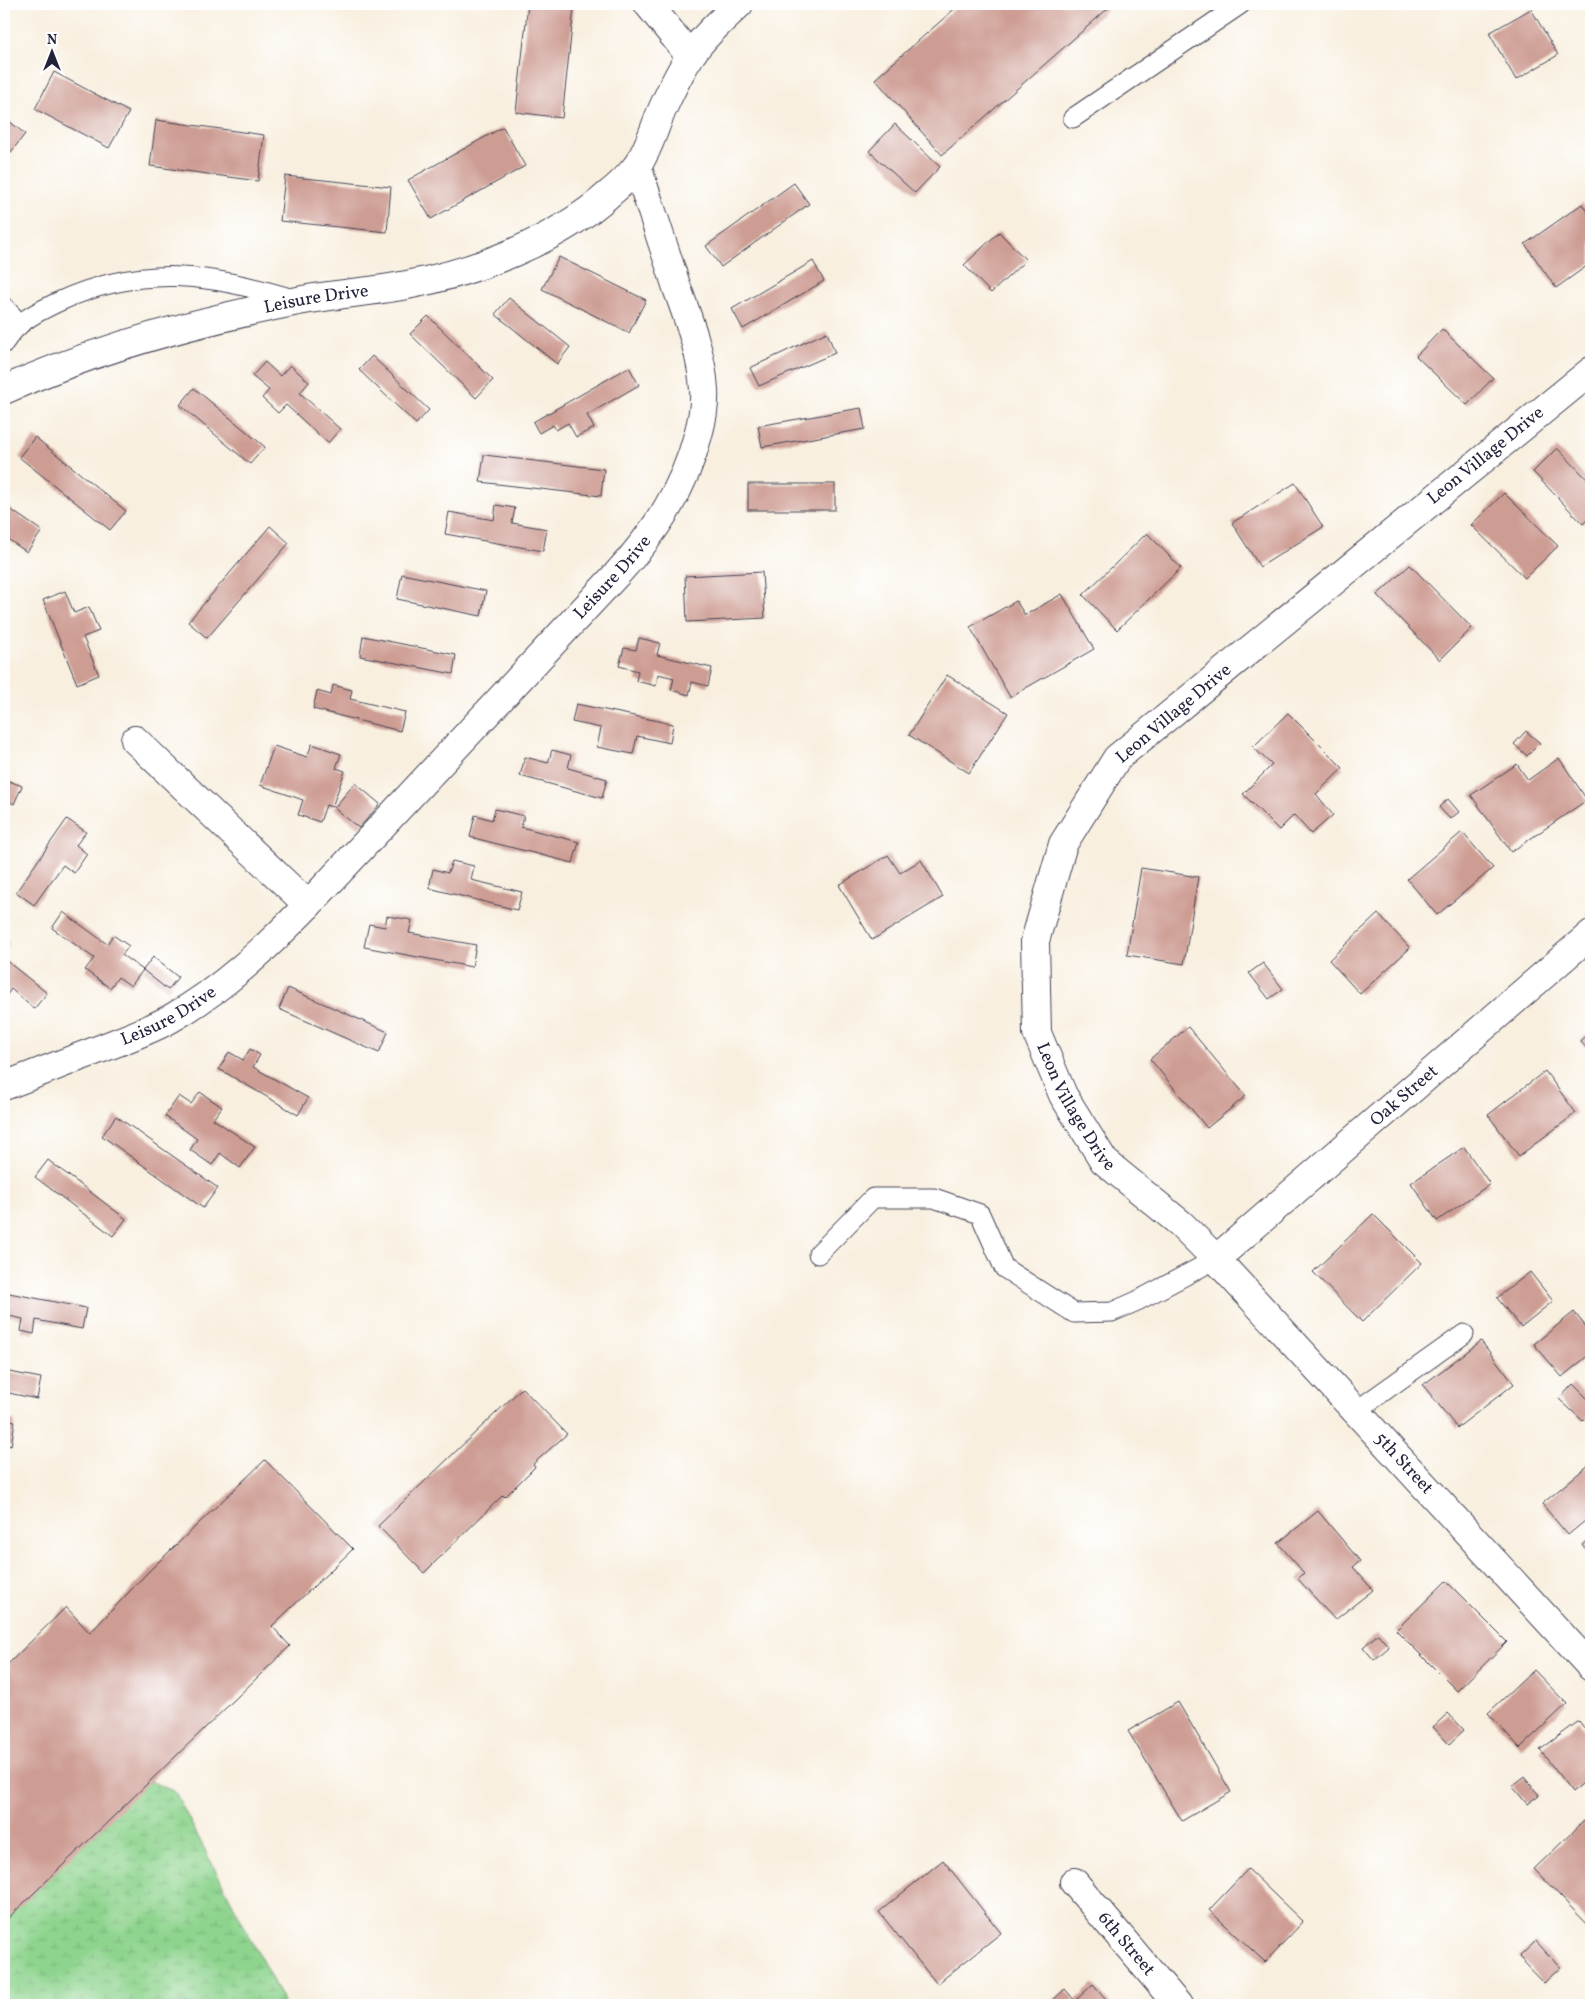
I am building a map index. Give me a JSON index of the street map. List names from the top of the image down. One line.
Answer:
{"streets":{"street":["Leisure Drive","Leon Village Drive","Oak Street","5th Street","6th Street"]},"crossings":[["Leon Village Drive","Oak Street"],["Leon Village Drive","5th Street"],["Oak Street","5th Street"]],"north":"top"}
